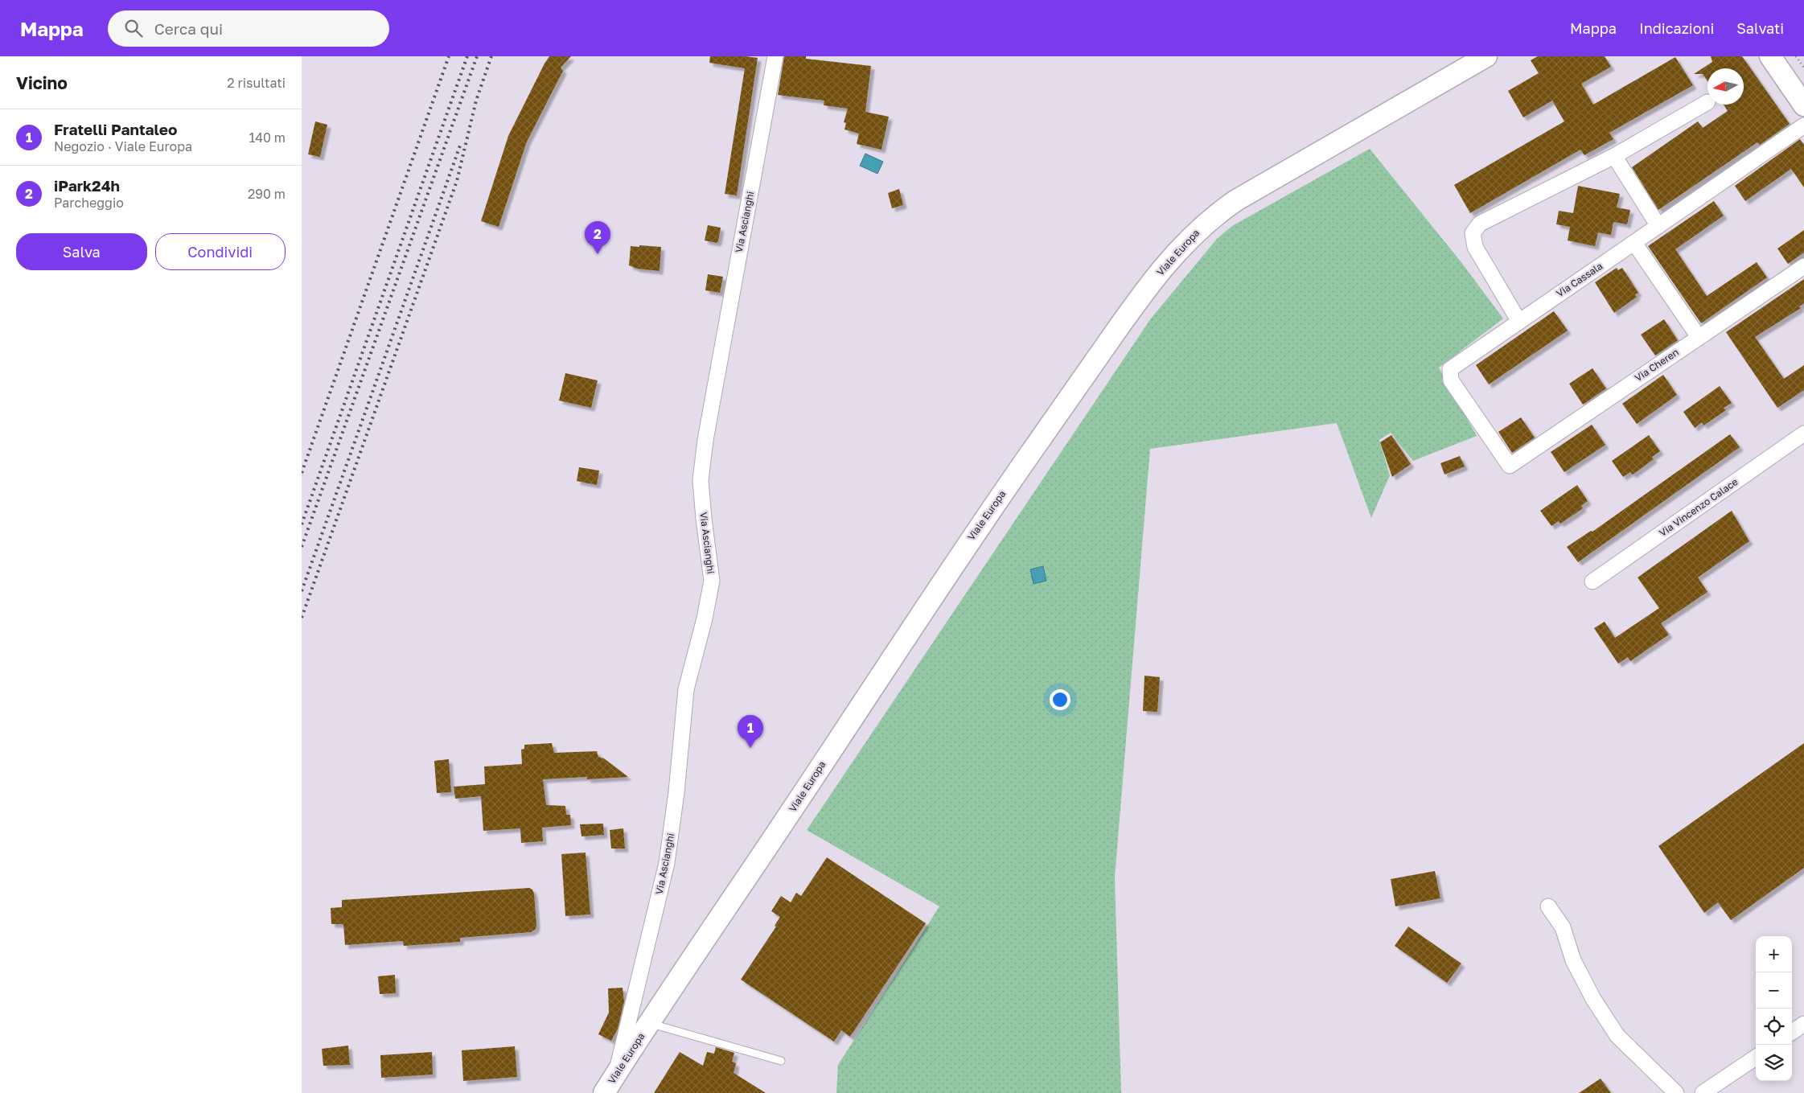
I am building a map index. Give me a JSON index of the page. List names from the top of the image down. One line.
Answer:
{"streets":{"main road":["Viale Europa"],"street":["Via Ascianghi","Via Cassala","Via Cheren","Via Vincenzo Calace"]},"crossings":[["Via Ascianghi","Viale Europa"],["Via Cassala","Via Cheren"]],"north":"left","page":{"header":"Mappa","search":"Cerca qui","nav":["Mappa","Indicazioni","Salvati"],"heading":["Vicino","2 risultati"],"list":[{"mark":"1","name":"Fratelli Pantaleo","note":"Negozio · Viale Europa","value":"140 m"},{"mark":"2","name":"iPark24h","note":"Parcheggio","value":"290 m"}],"buttons":["Salva","Condividi"],"pins":["2","1"],"map_buttons":["+","−"]}}
